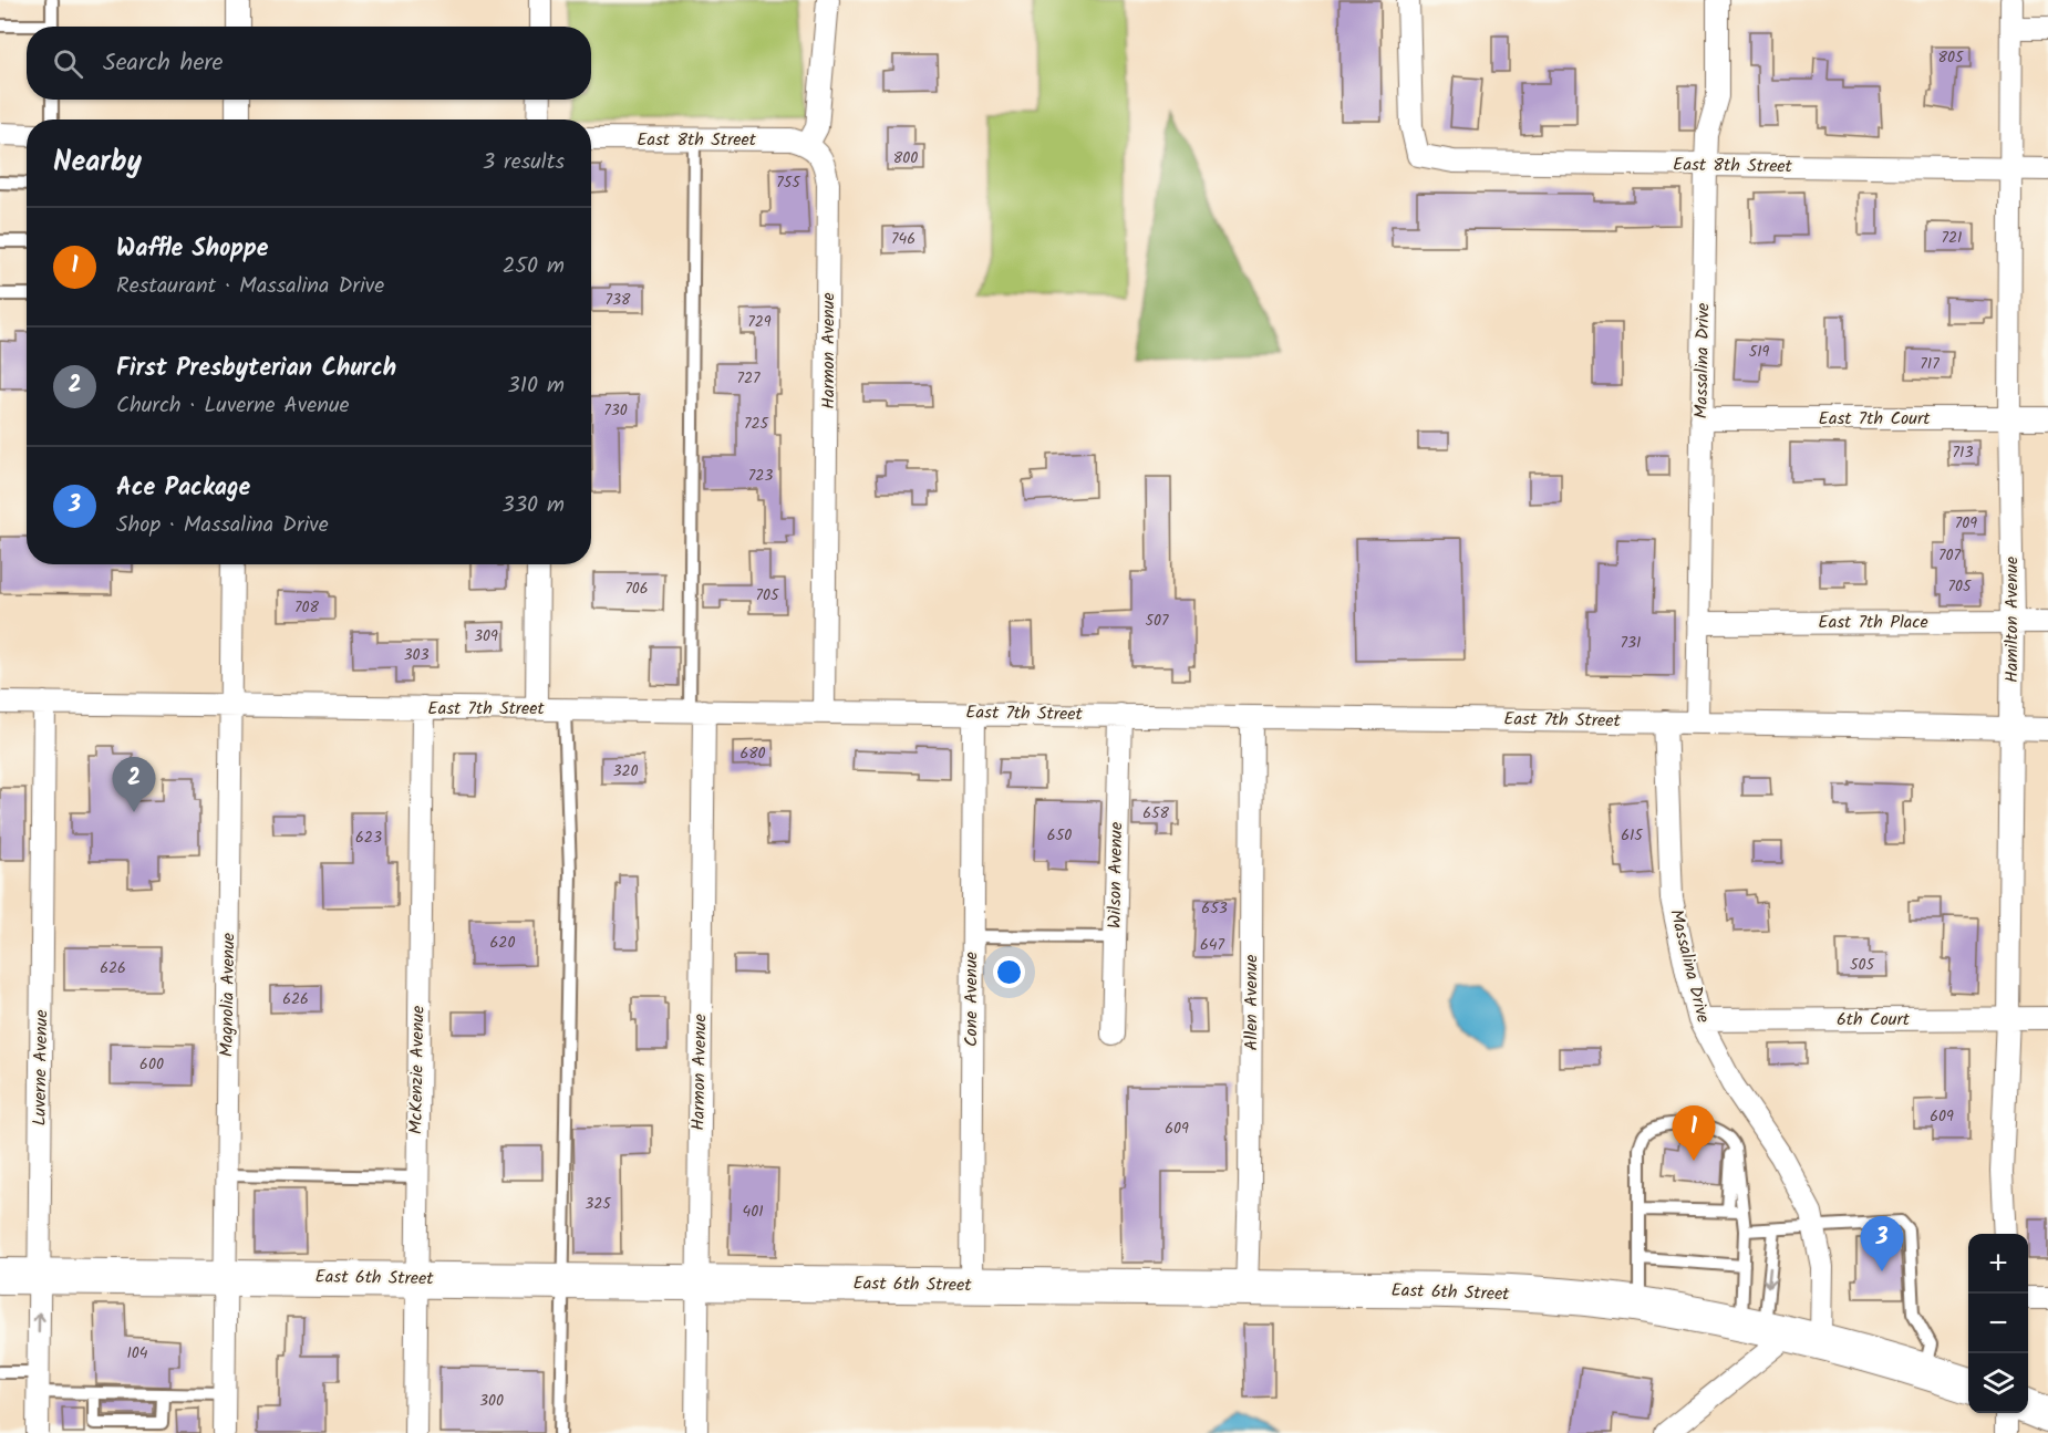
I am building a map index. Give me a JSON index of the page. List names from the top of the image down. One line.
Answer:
{"streets":{"main road":["East 6th Street"],"street":["East 8th Street","Harmon Avenue","Massalina Drive","East 7th Court","Hamilton Avenue","East 7th Place","East 7th Street","Wilson Avenue","Magnolia Avenue","Cone Avenue","Allen Avenue","6th Court","Luverne Avenue","McKenzie Avenue"]},"crossings":[["East 8th Street","Harmon Avenue"],["East 8th Street","Massalina Drive"],["East 8th Street","Hamilton Avenue"],["Harmon Avenue","East 7th Street"],["Harmon Avenue","East 6th Street"],["Massalina Drive","East 7th Court"],["Massalina Drive","East 7th Place"],["Massalina Drive","East 7th Street"],["Massalina Drive","6th Court"],["Massalina Drive","East 6th Street"],["East 7th Court","Hamilton Avenue"],["Hamilton Avenue","East 7th Place"],["Hamilton Avenue","East 7th Street"],["Hamilton Avenue","6th Court"],["East 7th Street","Wilson Avenue"],["East 7th Street","Magnolia Avenue"],["East 7th Street","Cone Avenue"],["East 7th Street","Allen Avenue"],["East 7th Street","Luverne Avenue"],["East 7th Street","McKenzie Avenue"],["Magnolia Avenue","East 6th Street"],["Cone Avenue","East 6th Street"],["Allen Avenue","East 6th Street"],["Luverne Avenue","East 6th Street"],["McKenzie Avenue","East 6th Street"]],"house_numbers":["805","800","755","721","746","738","729","519","717","727","730","725","713","723","709","707","705","706","705","708","507","309","731","303","680","320","658","650","615","623","653","620","647","505","626","626","600","609","609","325","401","104","300"],"page":{"search":"Search here","heading":["Nearby","3 results"],"list":[{"mark":"1","name":"Waffle Shoppe","note":"Restaurant · Massalina Drive","value":"250 m"},{"mark":"2","name":"First Presbyterian Church","note":"Church · Luverne Avenue","value":"310 m"},{"mark":"3","name":"Ace Package","note":"Shop · Massalina Drive","value":"330 m"}],"pins":["2","1","3"],"map_buttons":["+","−"]}}
